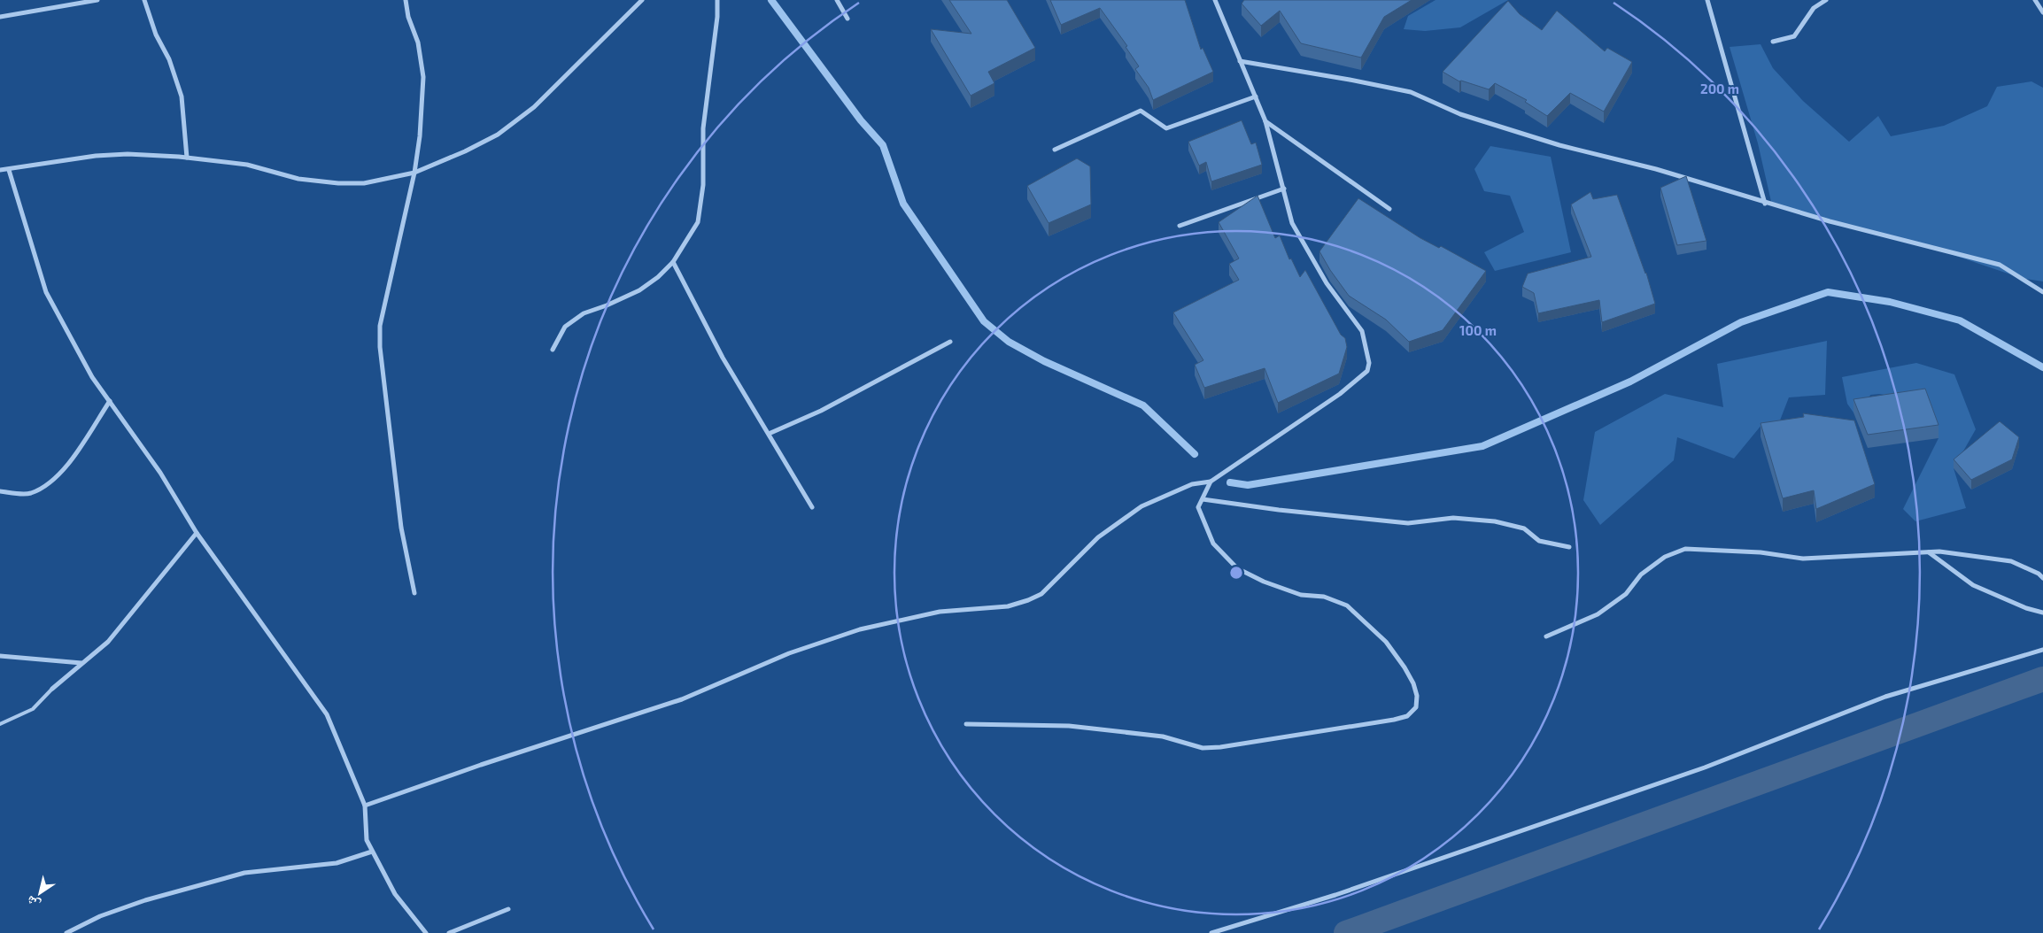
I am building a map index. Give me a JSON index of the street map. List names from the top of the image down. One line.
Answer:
{"north":"bottom left","rings":["200 m","100 m"]}
